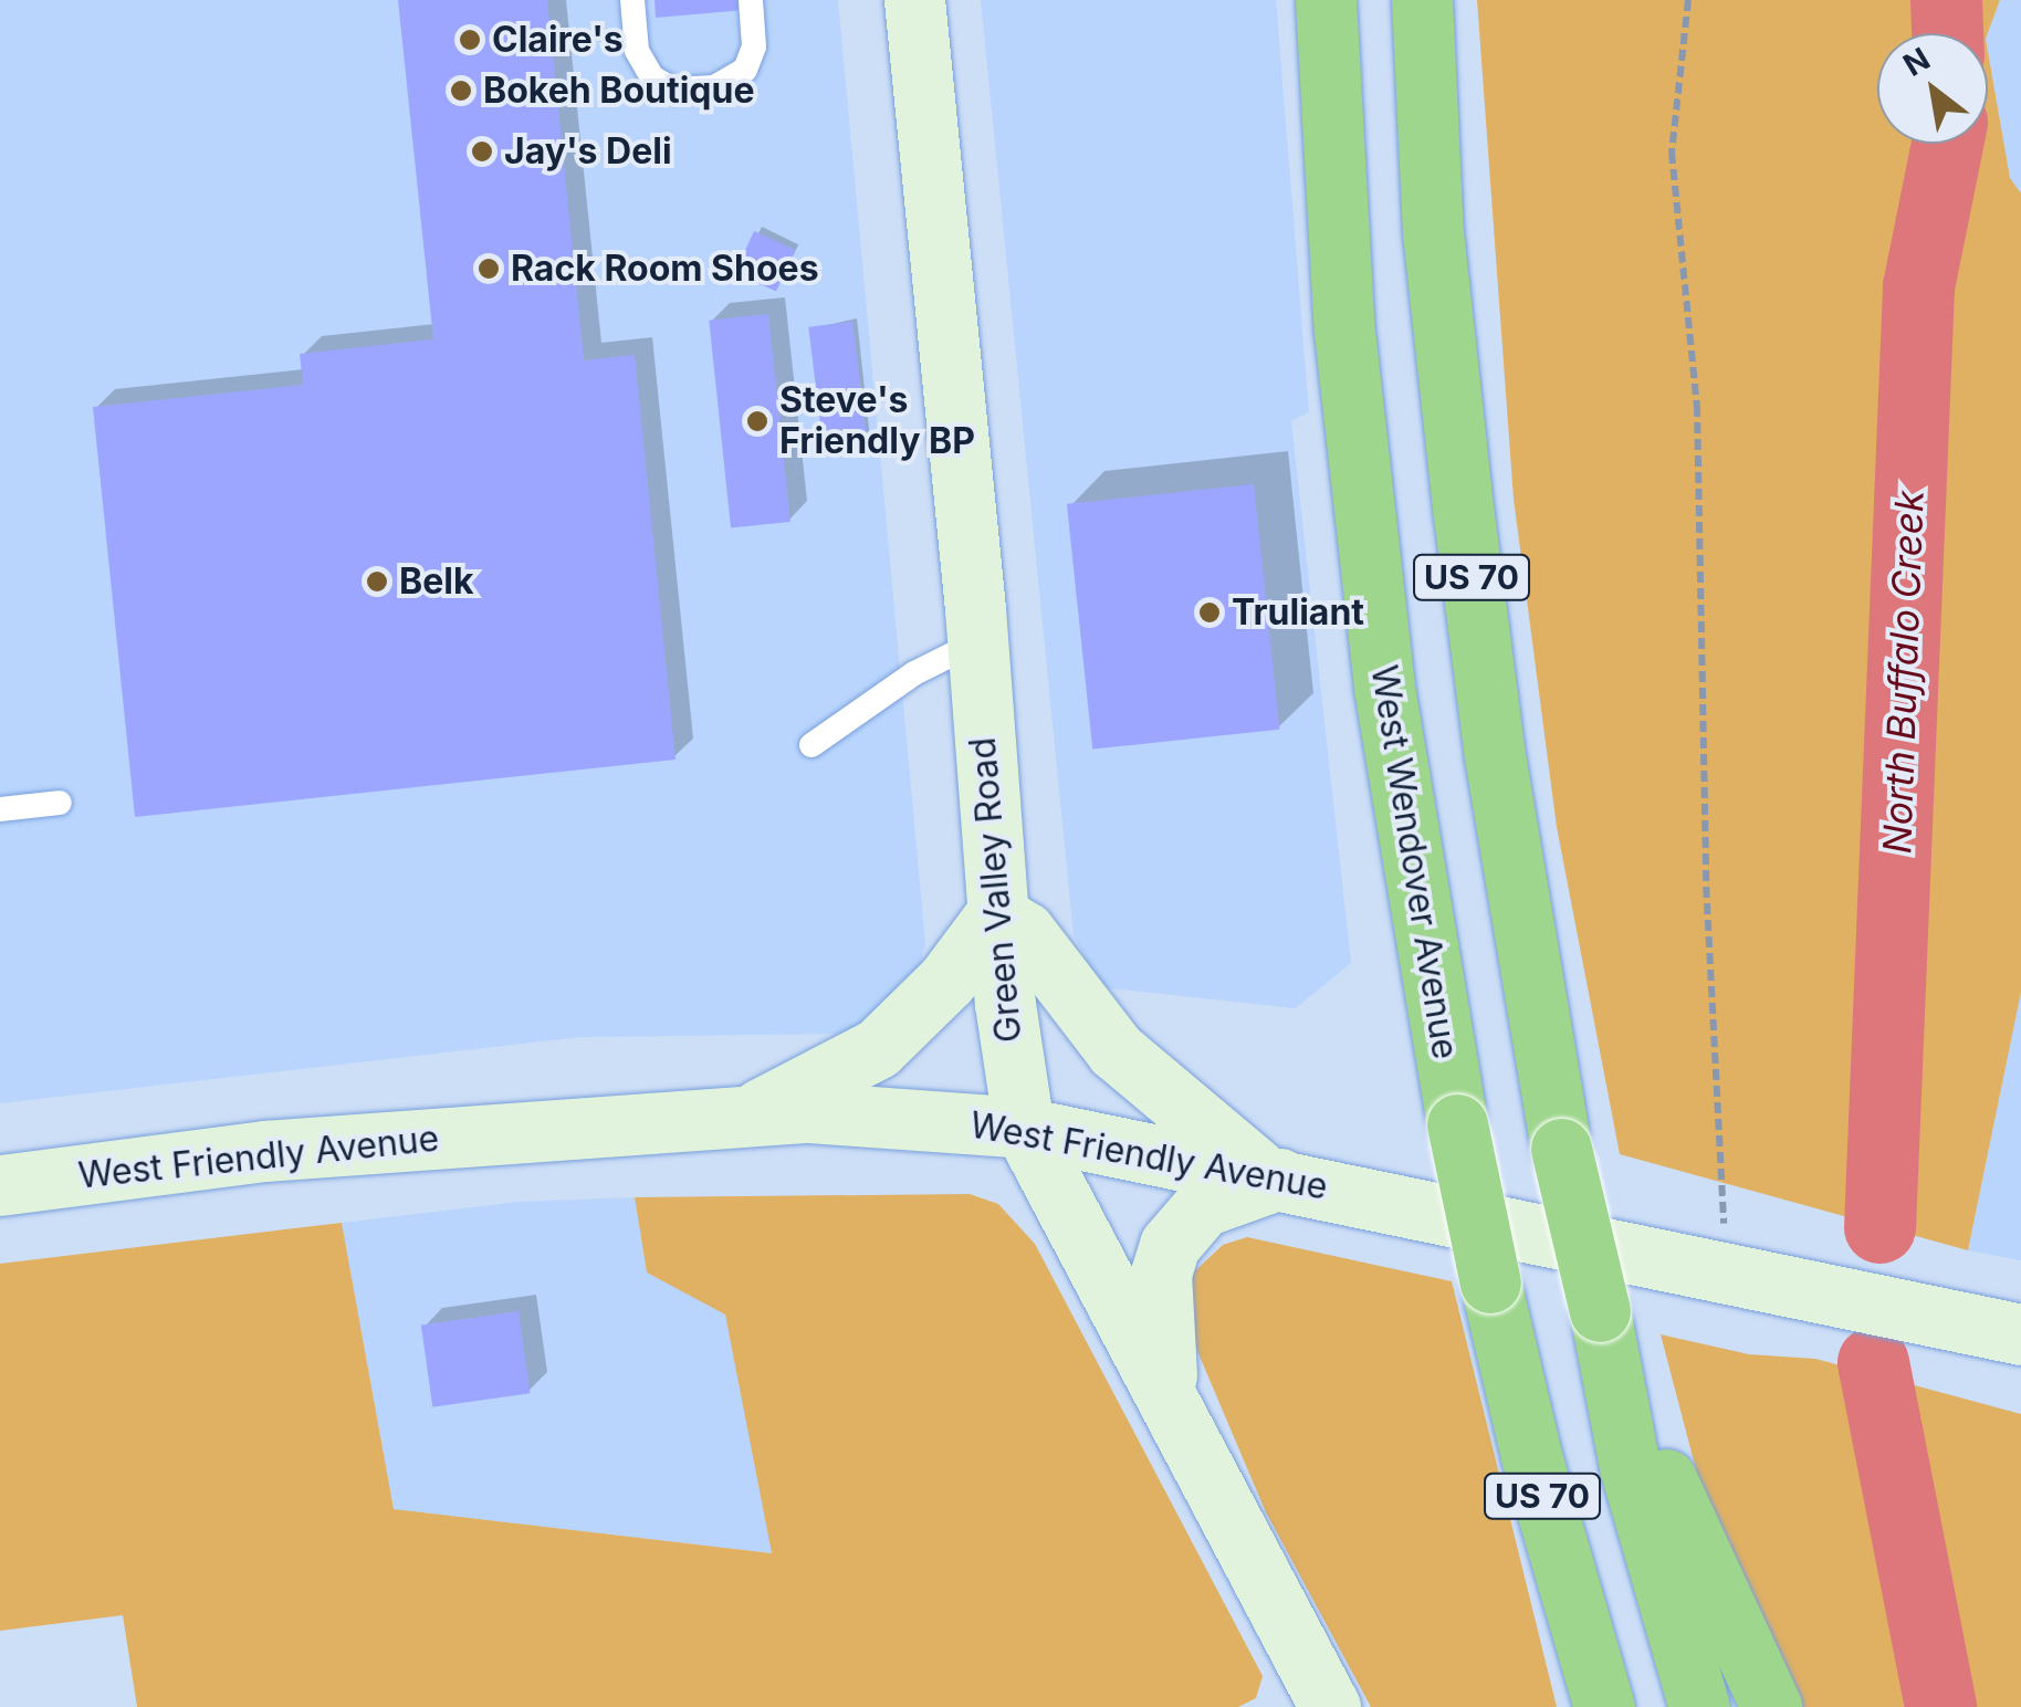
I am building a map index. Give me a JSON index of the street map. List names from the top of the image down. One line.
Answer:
{"streets":{"highway":["US 70","West Wendover Avenue"],"main road":["Green Valley Road","West Friendly Avenue"]},"crossings":[["Green Valley Road","West Friendly Avenue"]],"water":["North Buffalo Creek"],"places":["Claire's","Bokeh Boutique","Jay's Deli","Rack Room Shoes","Steve's Friendly BP","Belk","Truliant"],"north":"top left"}
